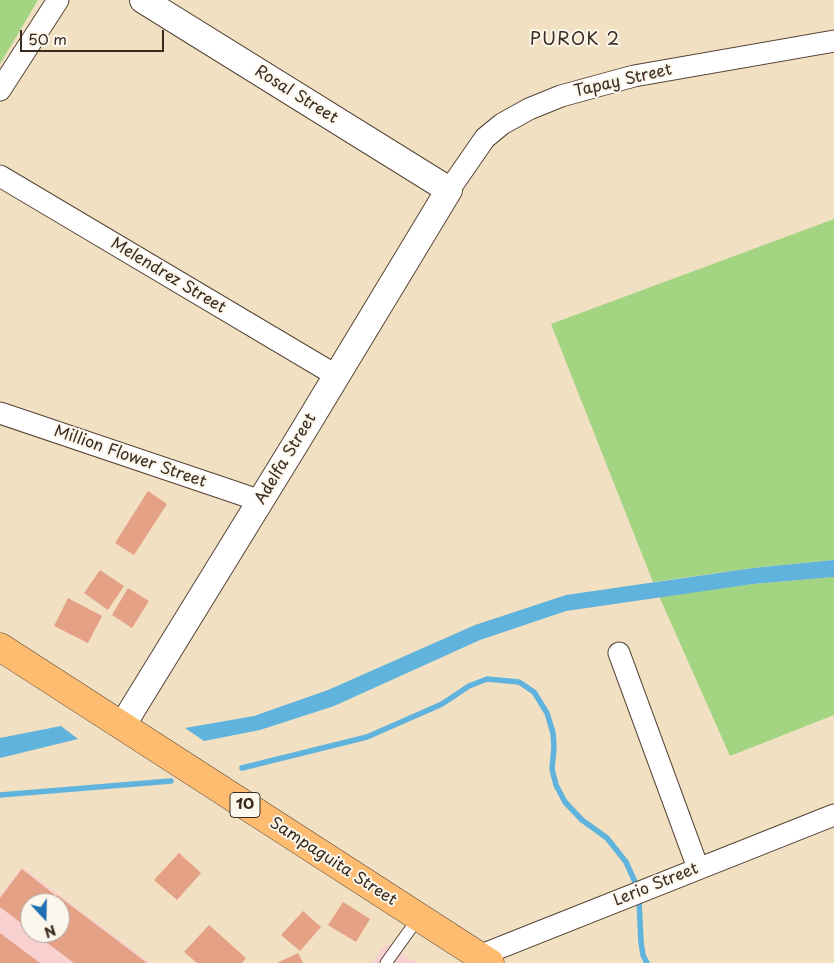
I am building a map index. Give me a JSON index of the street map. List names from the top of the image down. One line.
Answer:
{"streets":{"highway":["10","Sampaguita Street"],"street":["Tapay Street","Rosal Street","Melendrez Street","Million Flower Street","Adelfa Street","Lerio Street"]},"crossings":[["Tapay Street","Rosal Street"],["Tapay Street","Adelfa Street"],["Rosal Street","Adelfa Street"],["Melendrez Street","Adelfa Street"],["Million Flower Street","Adelfa Street"],["Adelfa Street","Sampaguita Street"],["Sampaguita Street","Lerio Street"]],"districts":["PUROK 2"],"scale_bar":"50 m","north":"bottom"}
